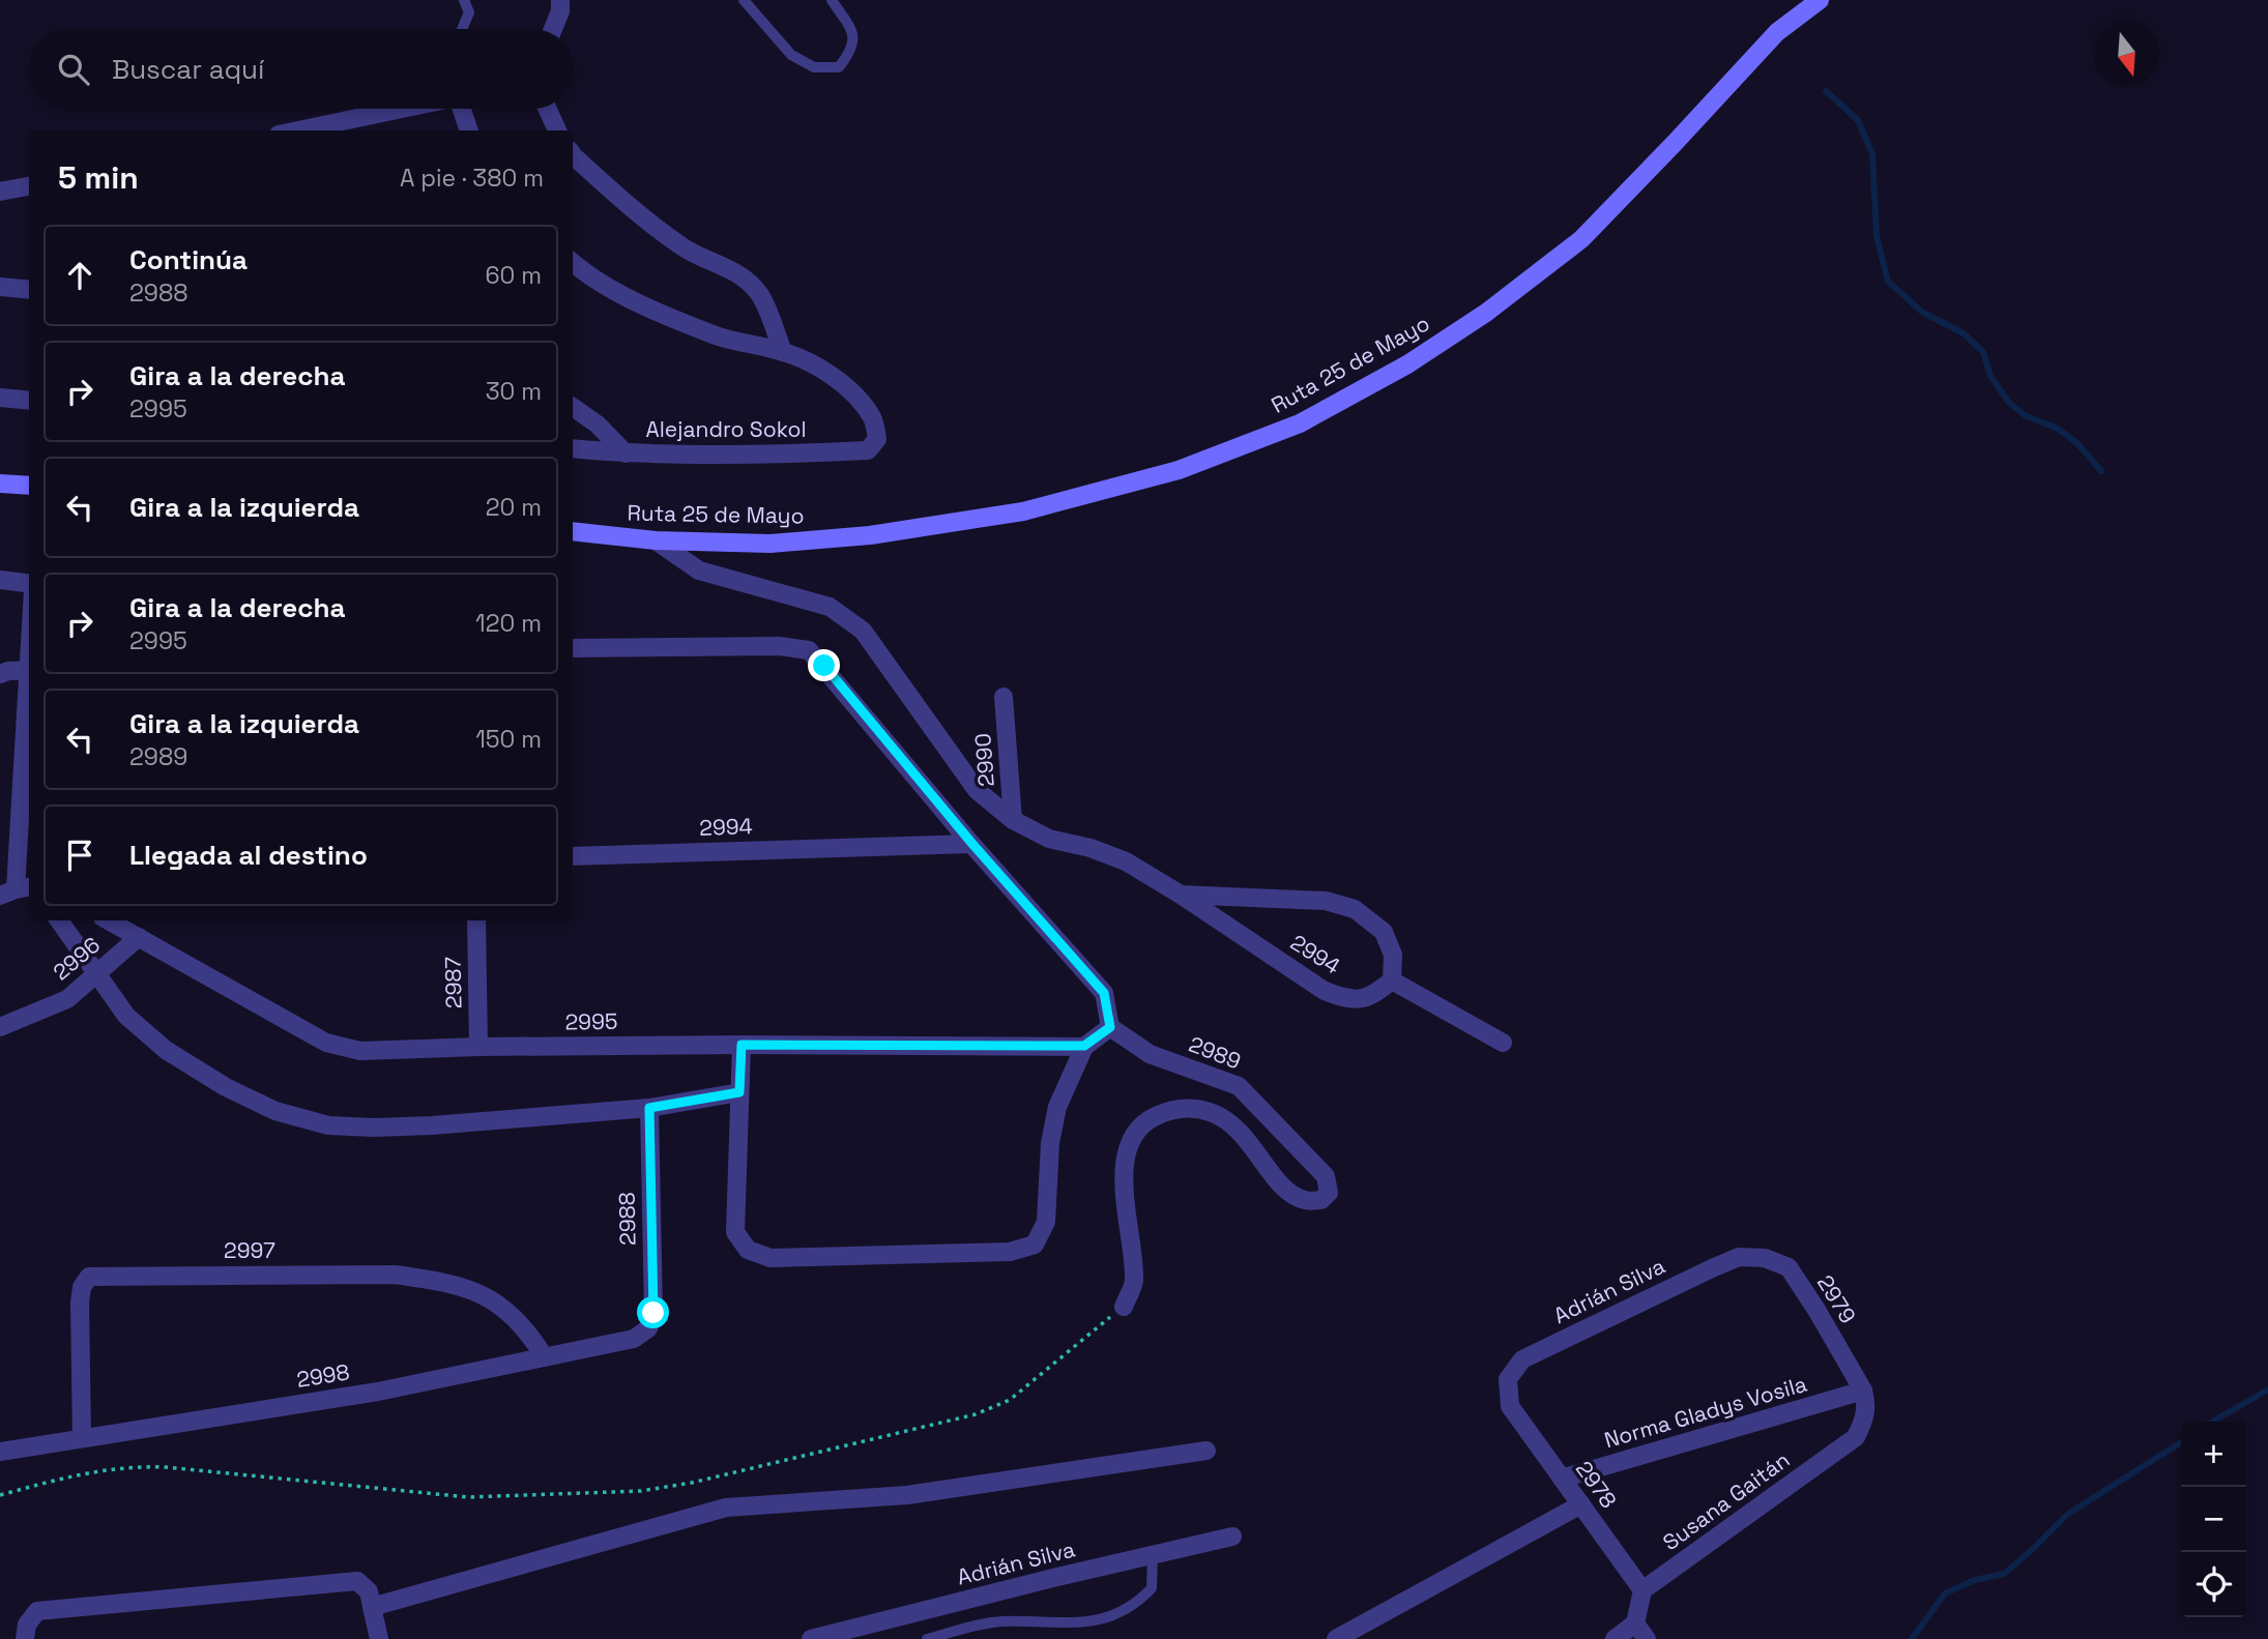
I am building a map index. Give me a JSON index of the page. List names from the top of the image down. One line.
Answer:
{"streets":{"main road":["Ruta 25 de Mayo"],"street":["Alejandro Sokol","2990","2994","2996","2987","2995","2989","2988","2997","Adrián Silva","2979","2998","Norma Gladys Vosila","2978","Susana Gaitán"]},"crossings":[["Ruta 25 de Mayo","2994"],["2990","2994"],["2996","2995"],["2987","2995"],["2988","2998"],["2997","2998"],["Adrián Silva","2979"],["Adrián Silva","2978"],["2979","Norma Gladys Vosila"],["2979","Susana Gaitán"],["Norma Gladys Vosila","2978"],["Norma Gladys Vosila","Susana Gaitán"],["2978","Susana Gaitán"]],"north":"bottom","page":{"search":"Buscar aquí","heading":["5 min","A pie · 380 m"],"list":[["Continúa","2988","60 m"],["Gira a la derecha","2995","30 m"],["Gira a la izquierda","20 m"],["Gira a la derecha","2995","120 m"],["Gira a la izquierda","2989","150 m"],"Llegada al destino"],"map_buttons":["+","−"]}}
